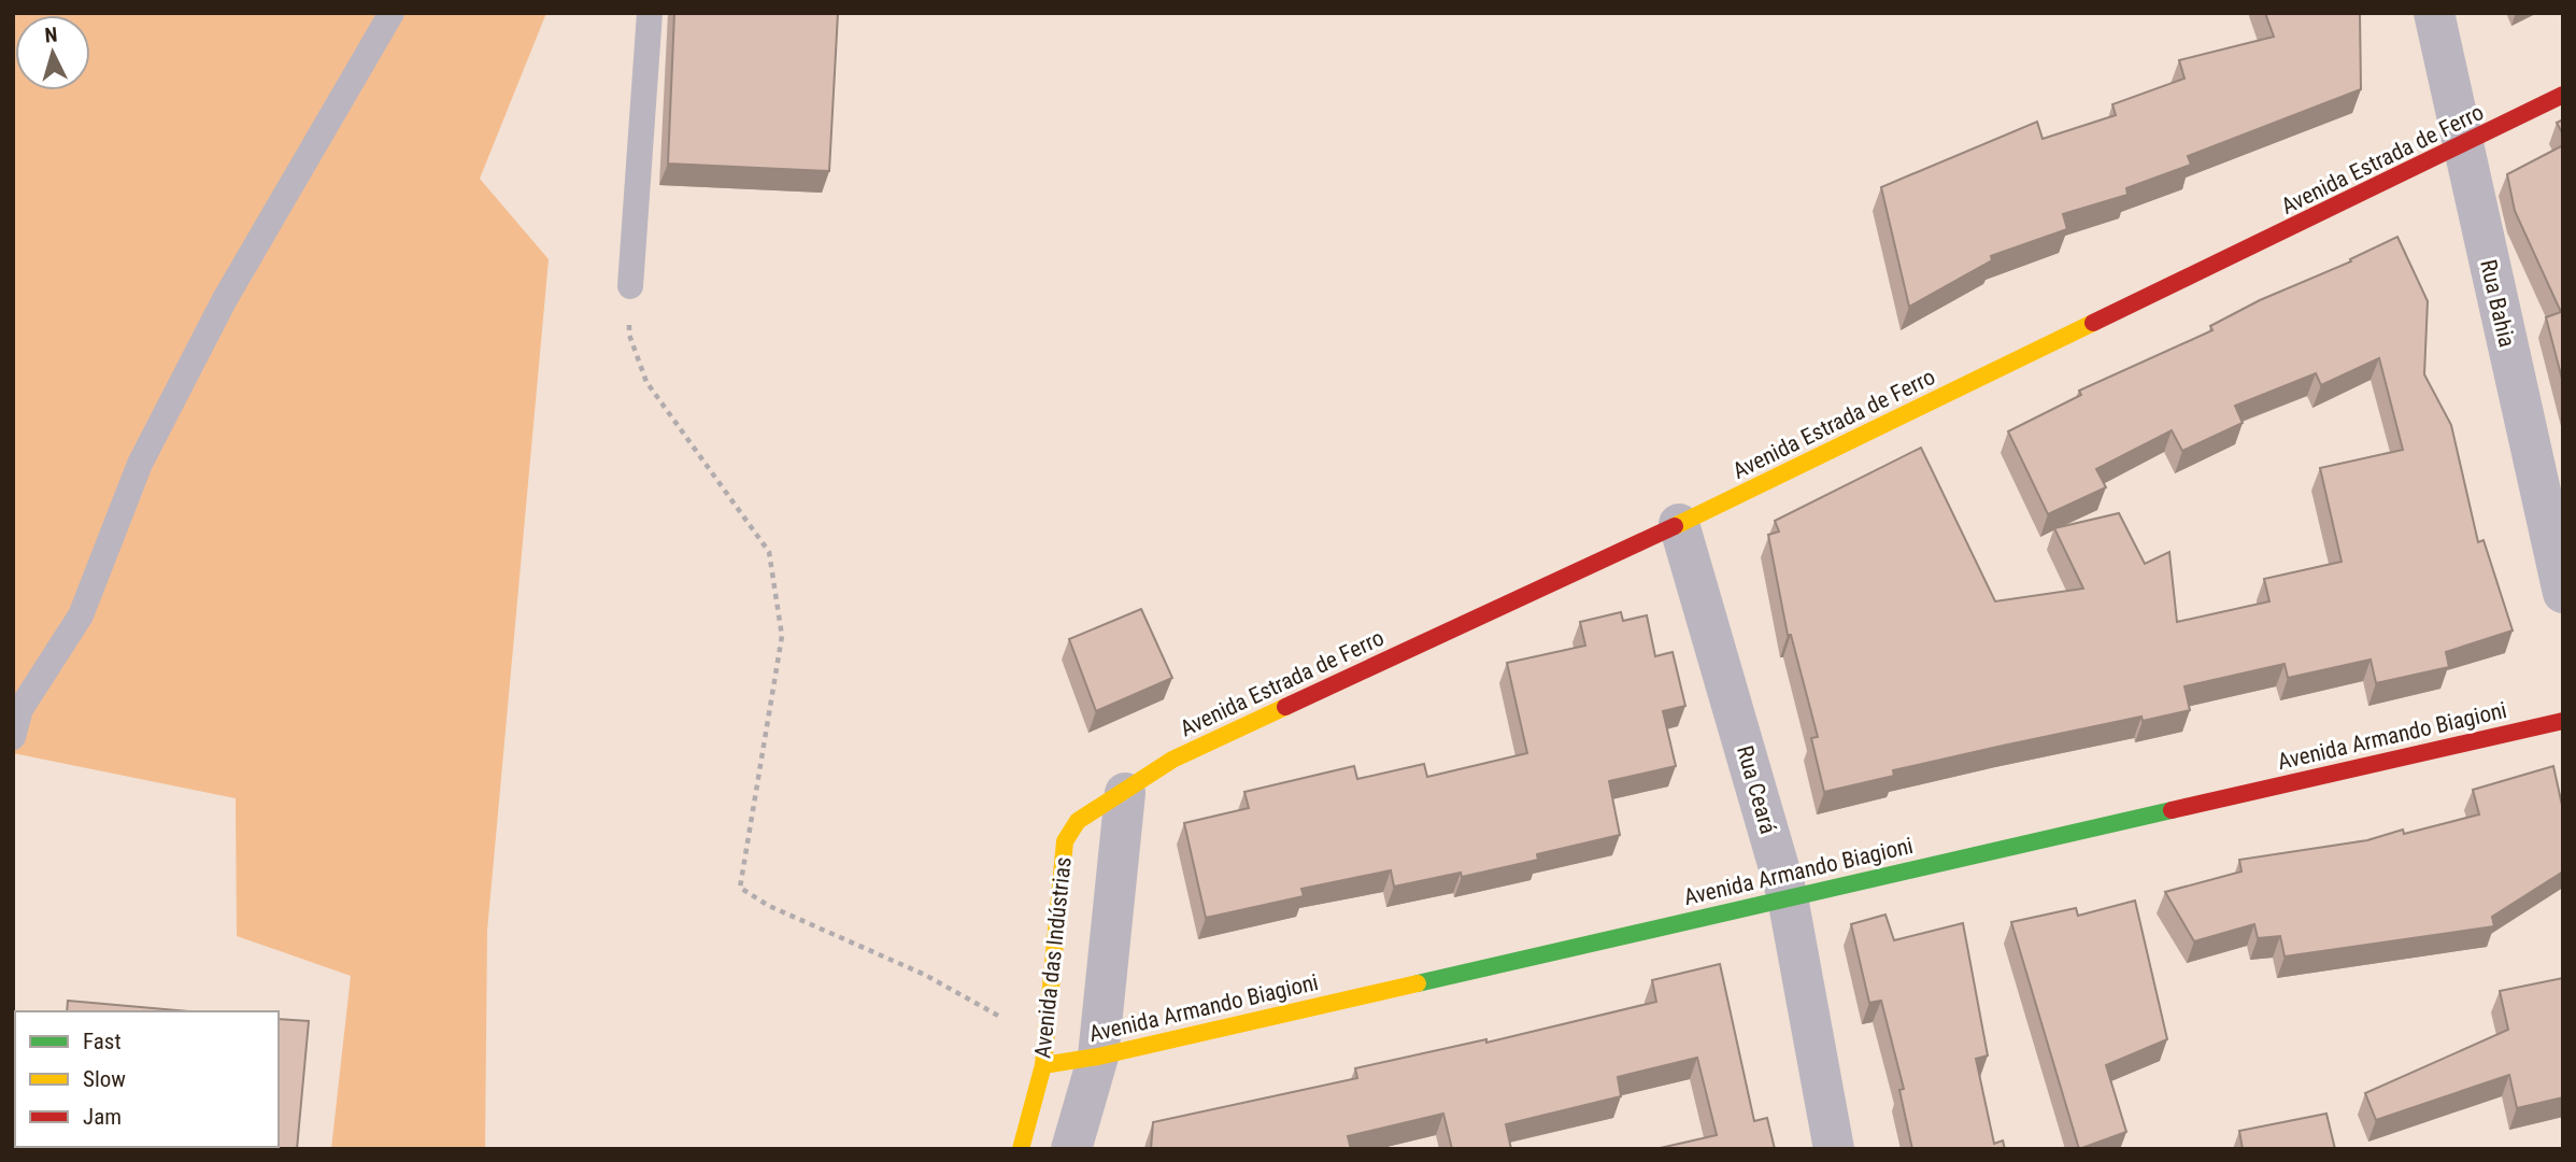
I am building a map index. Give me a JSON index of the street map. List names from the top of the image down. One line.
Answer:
{"streets":{"street":["Avenida Estrada de Ferro","Rua Bahia","Avenida Armando Biagioni","Rua Ceará","Avenida das Indústrias"]},"crossings":[["Avenida Estrada de Ferro","Rua Bahia"],["Avenida Estrada de Ferro","Rua Ceará"],["Avenida Estrada de Ferro","Avenida das Indústrias"],["Avenida Armando Biagioni","Rua Ceará"],["Avenida Armando Biagioni","Avenida das Indústrias"]],"legend":["Fast","Slow","Jam"],"north":"top"}
